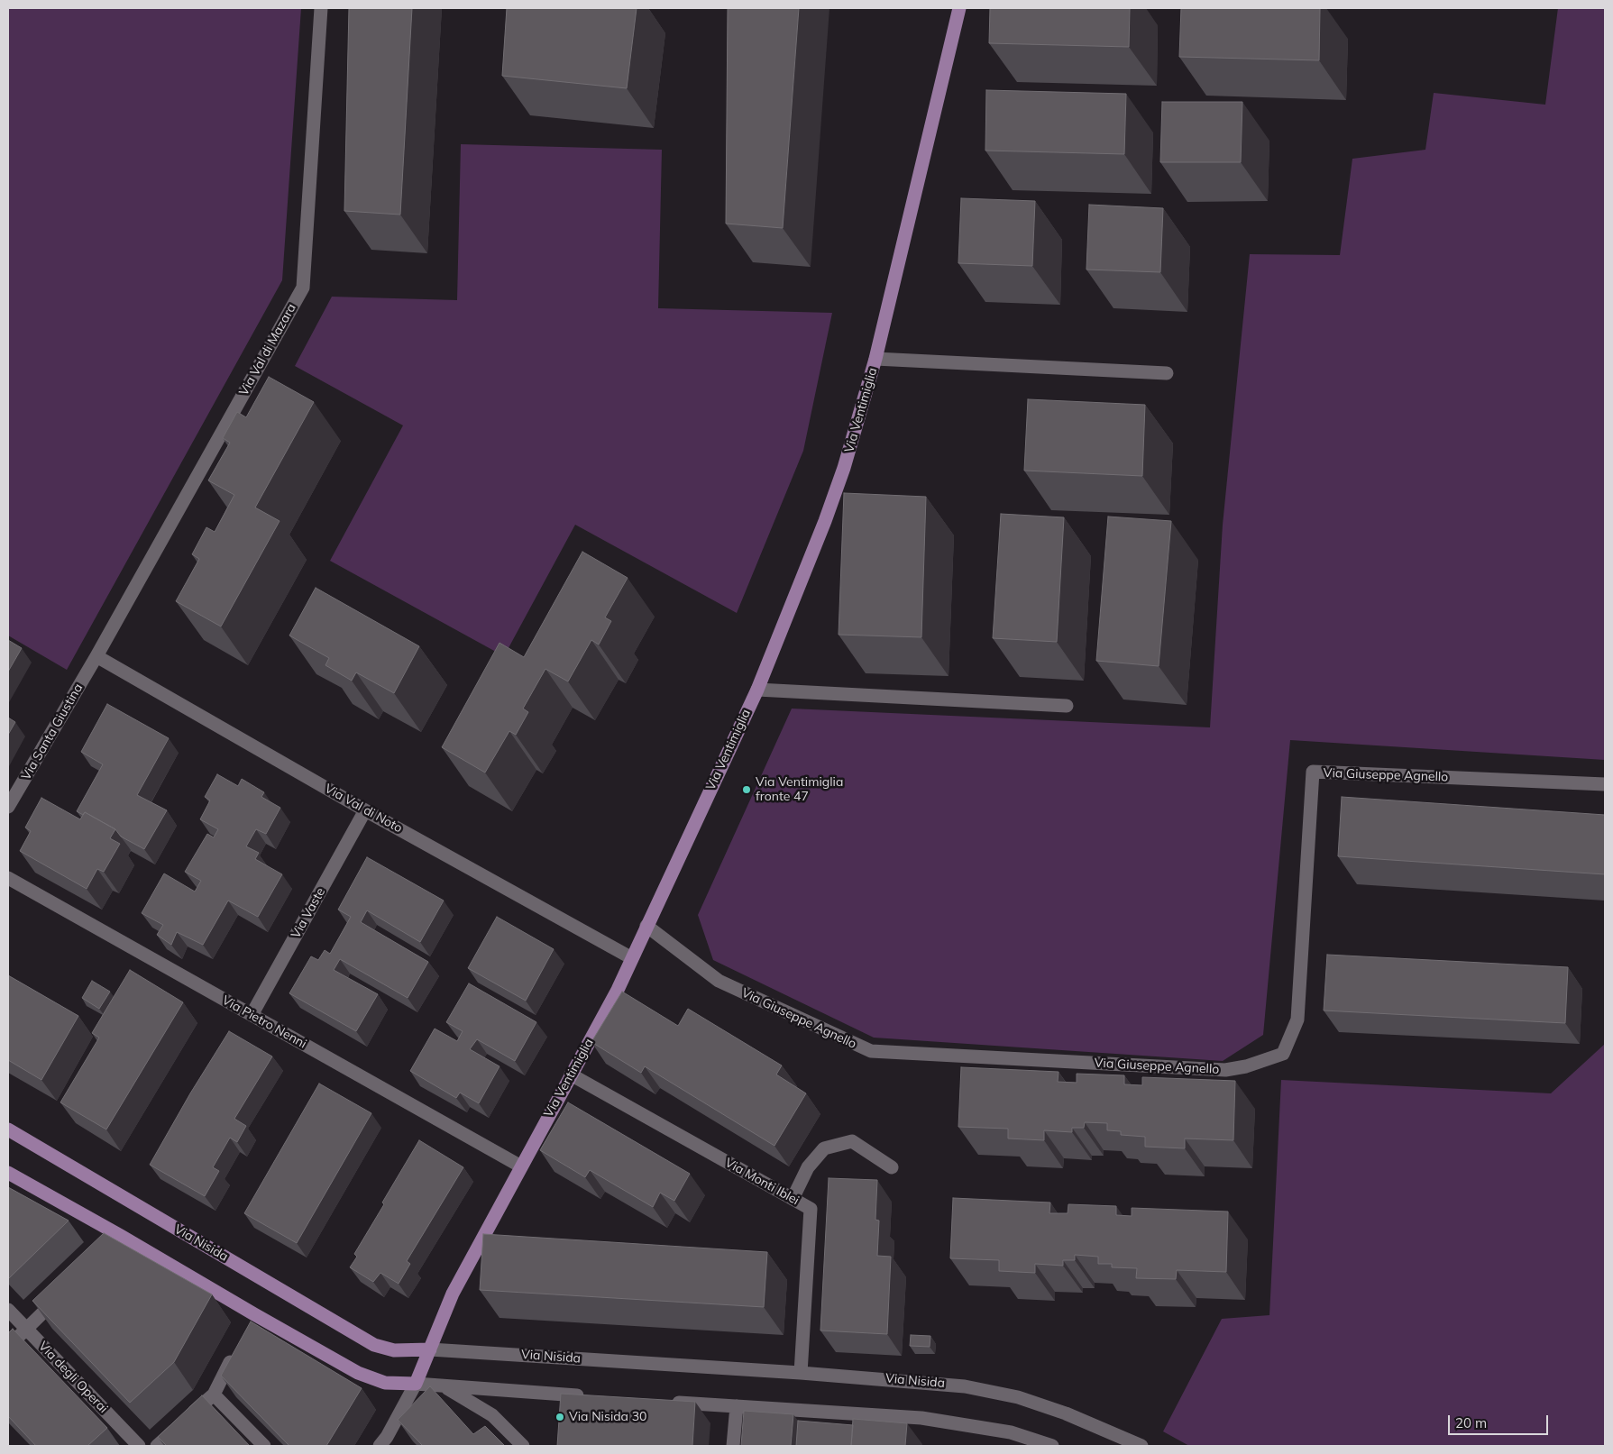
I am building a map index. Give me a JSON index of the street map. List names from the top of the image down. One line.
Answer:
{"streets":{"main road":["Via Ventimiglia","Via Nisida"],"street":["Via Val di Mazara","Via Santa Giustina","Via Giuseppe Agnello","Via Val di Noto","Via Vaste","Via Pietro Nenni","Via Monti Iblei","Via degli Operai"]},"crossings":[["Via Val di Mazara","Via Santa Giustina"],["Via Val di Mazara","Via Val di Noto"],["Via Ventimiglia","Via Giuseppe Agnello"],["Via Ventimiglia","Via Val di Noto"],["Via Ventimiglia","Via Pietro Nenni"],["Via Ventimiglia","Via Monti Iblei"],["Via Ventimiglia","Via Nisida"],["Via Santa Giustina","Via Val di Noto"],["Via Val di Noto","Via Vaste"],["Via Vaste","Via Pietro Nenni"],["Via Monti Iblei","Via Nisida"]],"places":["Via Ventimiglia fronte 47","Via Nisida 30"],"scale_bar":"20 m"}
